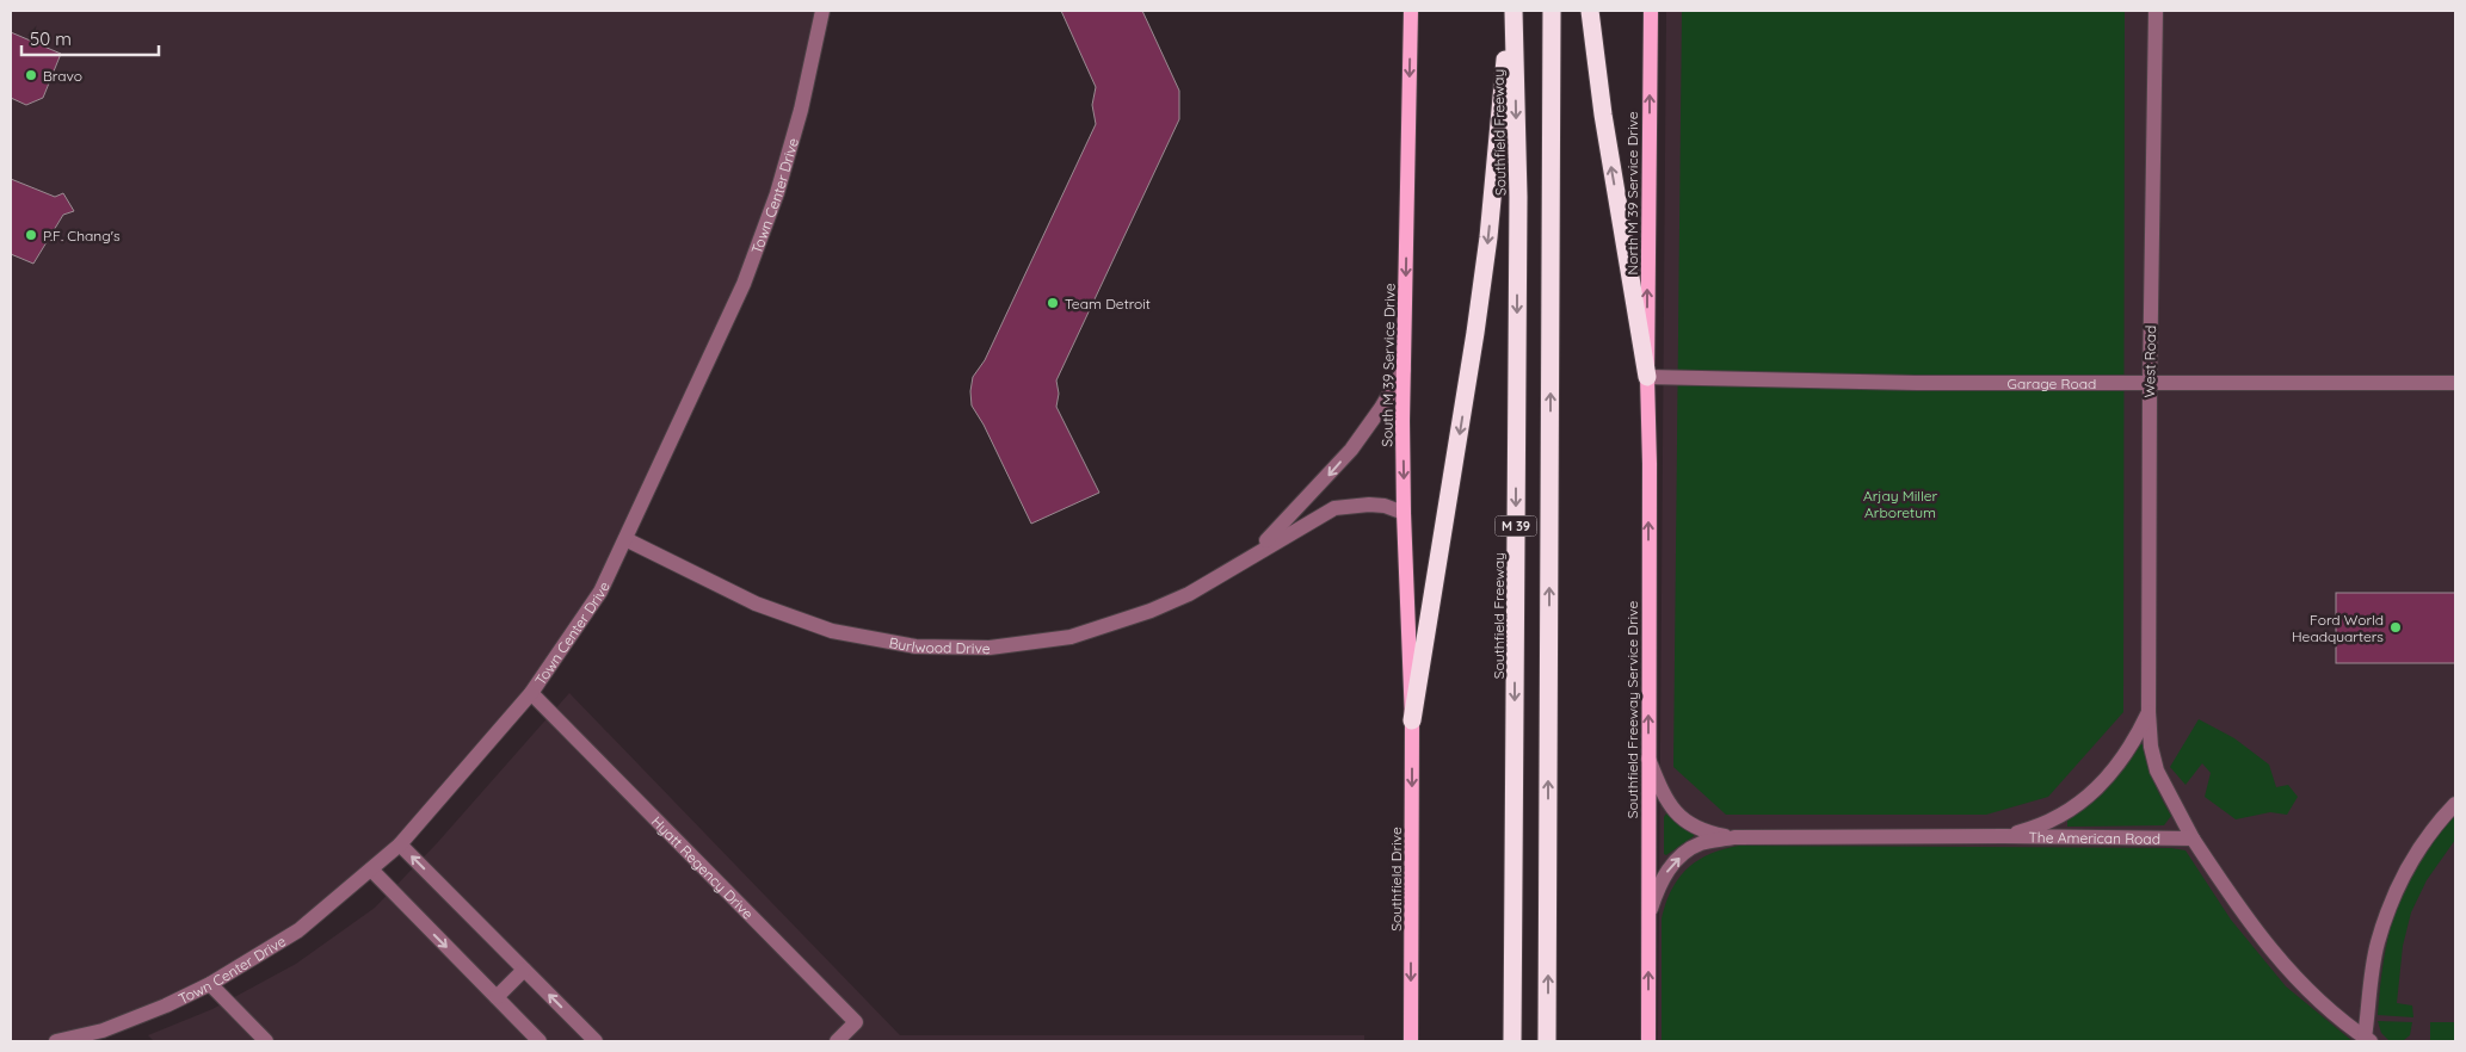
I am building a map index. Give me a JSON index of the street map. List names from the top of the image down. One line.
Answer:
{"streets":{"highway":["Southfield Freeway","M 39"],"main road":["North M 39 Service Drive","South M 39 Service Drive","Southfield Freeway Service Drive","Southfield Drive"],"street":["Town Center Drive","West Road","Garage Road","Burlwood Drive","The American Road","Hyatt Regency Drive"]},"crossings":[["North M 39 Service Drive","Garage Road"],["North M 39 Service Drive","Southfield Freeway Service Drive"],["Town Center Drive","Burlwood Drive"],["Town Center Drive","Hyatt Regency Drive"],["West Road","Garage Road"],["West Road","The American Road"],["South M 39 Service Drive","Burlwood Drive"],["South M 39 Service Drive","Southfield Drive"],["Garage Road","Southfield Freeway Service Drive"],["Southfield Freeway Service Drive","The American Road"]],"one_way":["North M 39 Service Drive","South M 39 Service Drive","Southfield Freeway Service Drive","Southfield Drive"],"parks":["Arjay Miller Arboretum"],"places":["Bravo","P.F. Chang's","Team Detroit","Ford World Headquarters"],"scale_bar":"50 m"}
